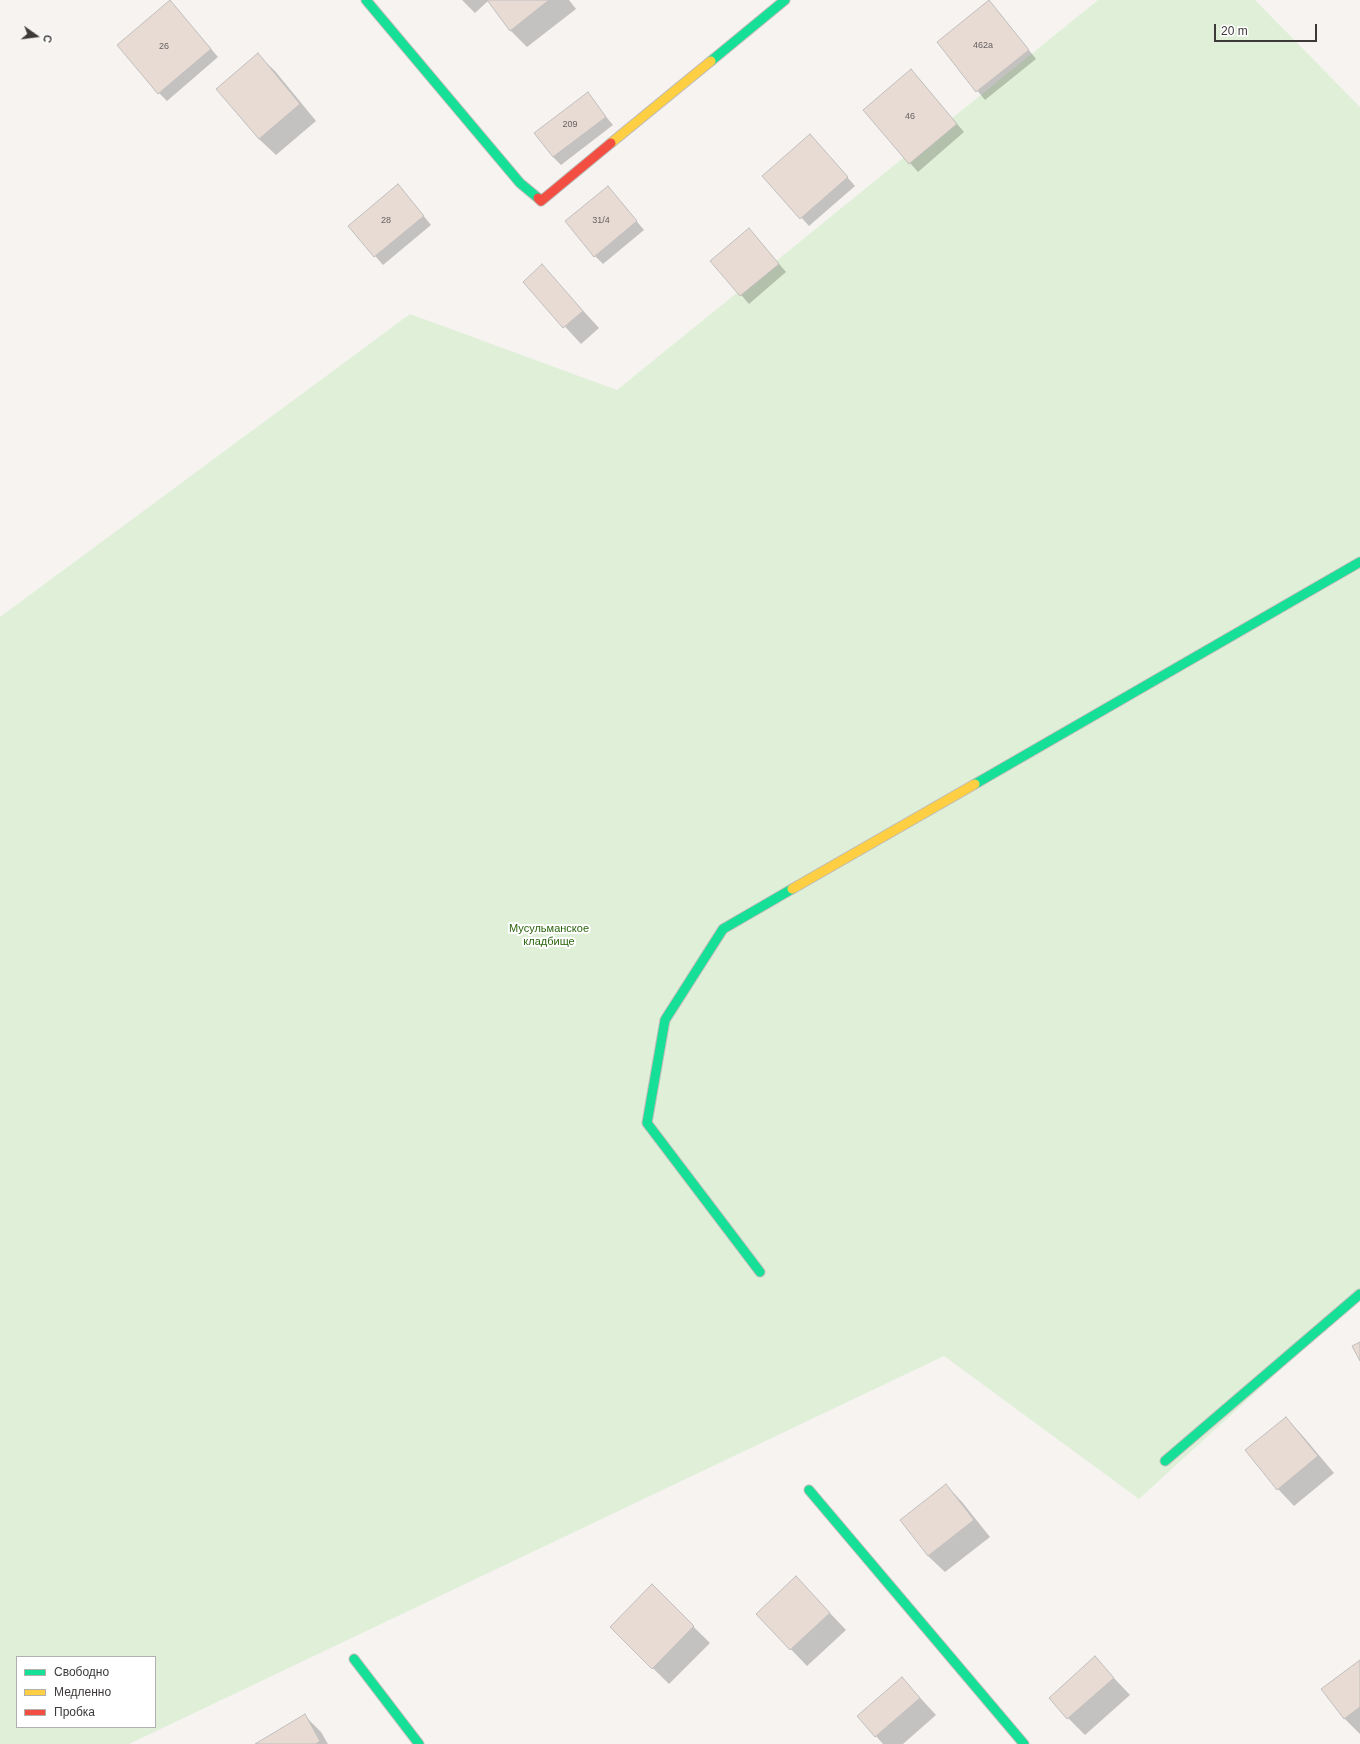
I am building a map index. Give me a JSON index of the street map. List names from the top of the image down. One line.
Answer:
{"parks":["Мусульманское кладбище"],"house_numbers":["462а","26","46","209","28","31/4"],"legend":["Свободно","Медленно","Пробка"],"scale_bar":"20 m","north":"right"}
